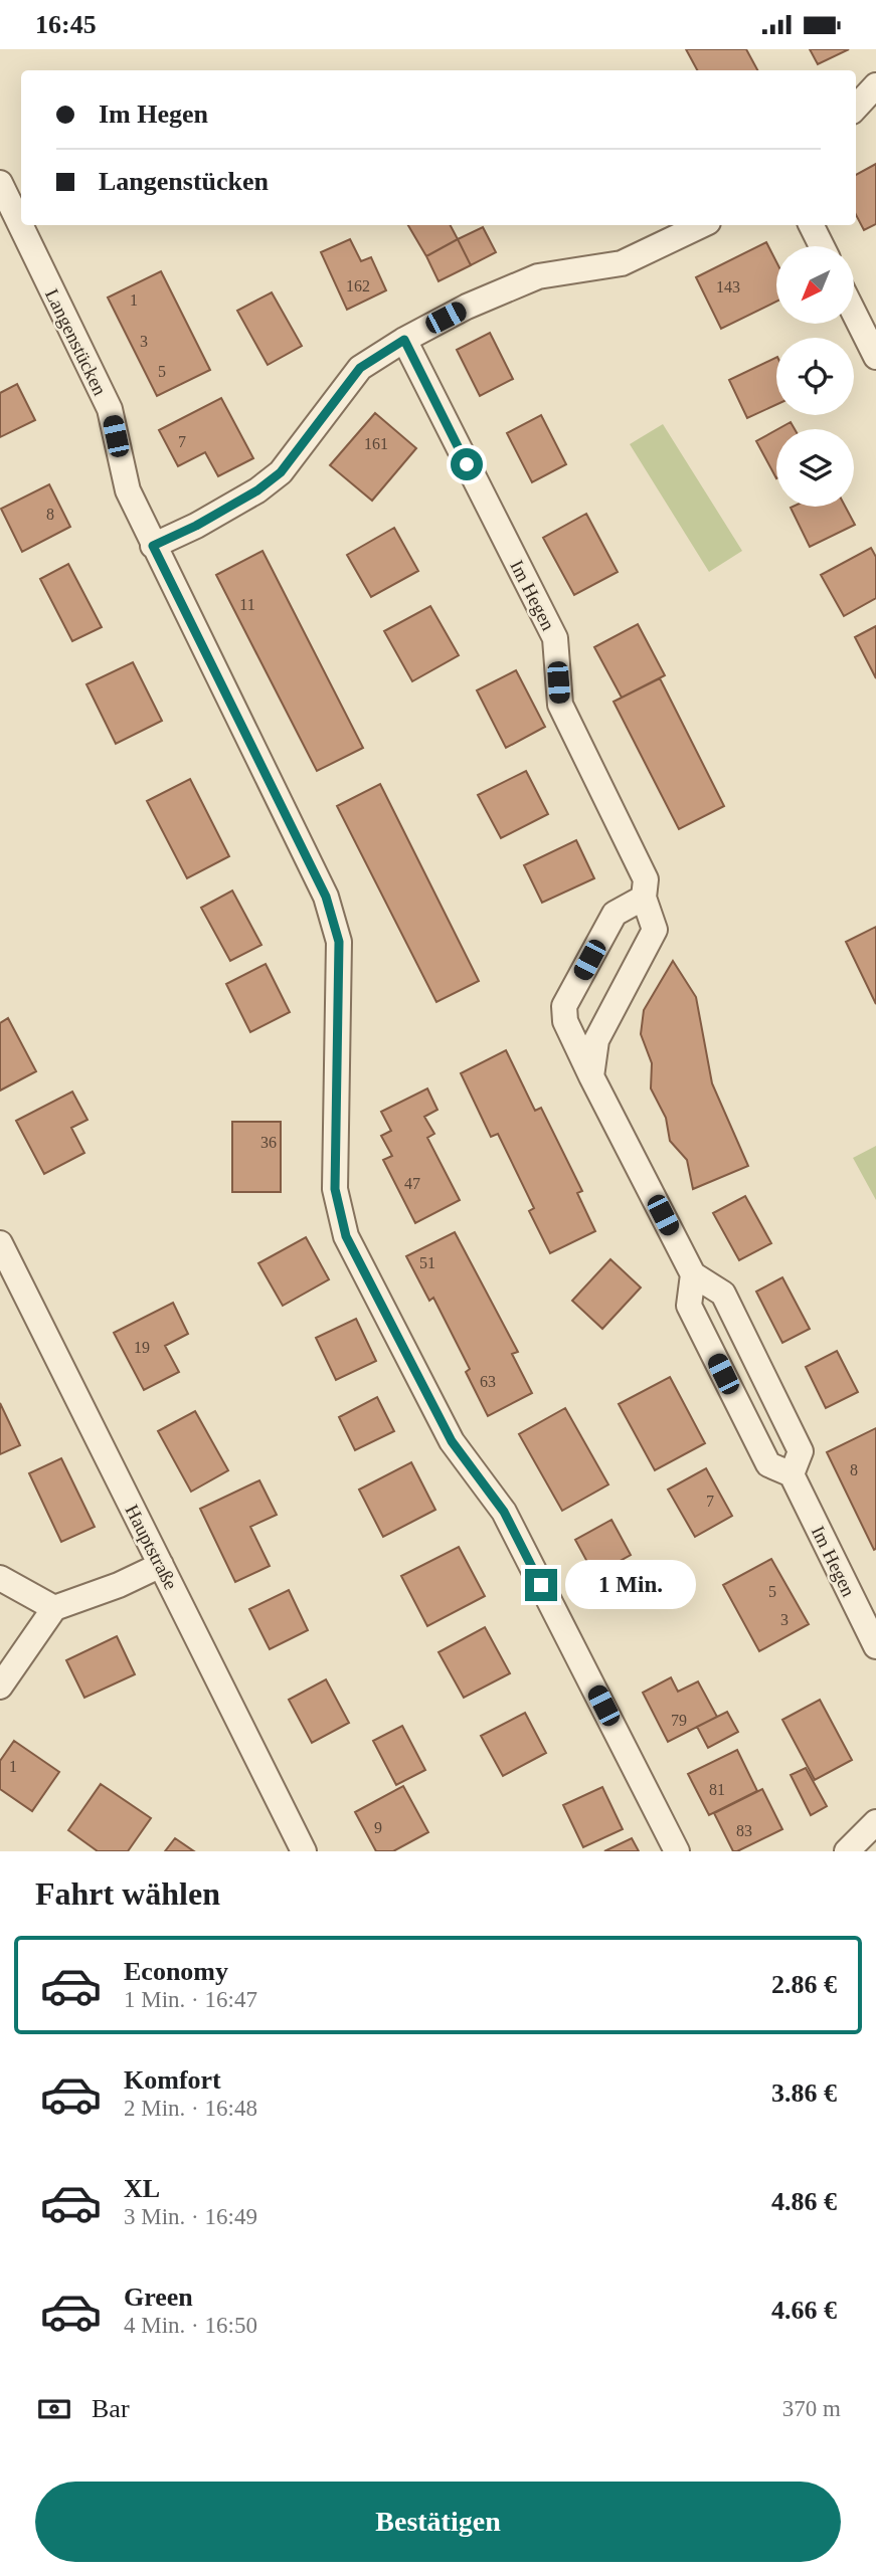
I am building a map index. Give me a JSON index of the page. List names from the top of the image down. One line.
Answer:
{"streets":{"street":["Langenstücken","Im Hegen","Hauptstraße"]},"house_numbers":["162","143","1","3","5","7","161","8","11","36","47","51","19","63","8","7","5","3","79","1","81","9","83"],"north":"bottom left","page":{"status":"16:45","banner":["Im Hegen","Langenstücken"],"bubble":"1 Min.","heading":"Fahrt wählen","list":[{"name":"Economy","note":"1 Min. · 16:47","value":"2.86 €"},{"name":"Komfort","note":"2 Min. · 16:48","value":"3.86 €"},{"name":"XL","note":"3 Min. · 16:49","value":"4.86 €"},{"name":"Green","note":"4 Min. · 16:50","value":"4.66 €"}],"pay":["Bar","370 m"],"buttons":"Bestätigen"}}
